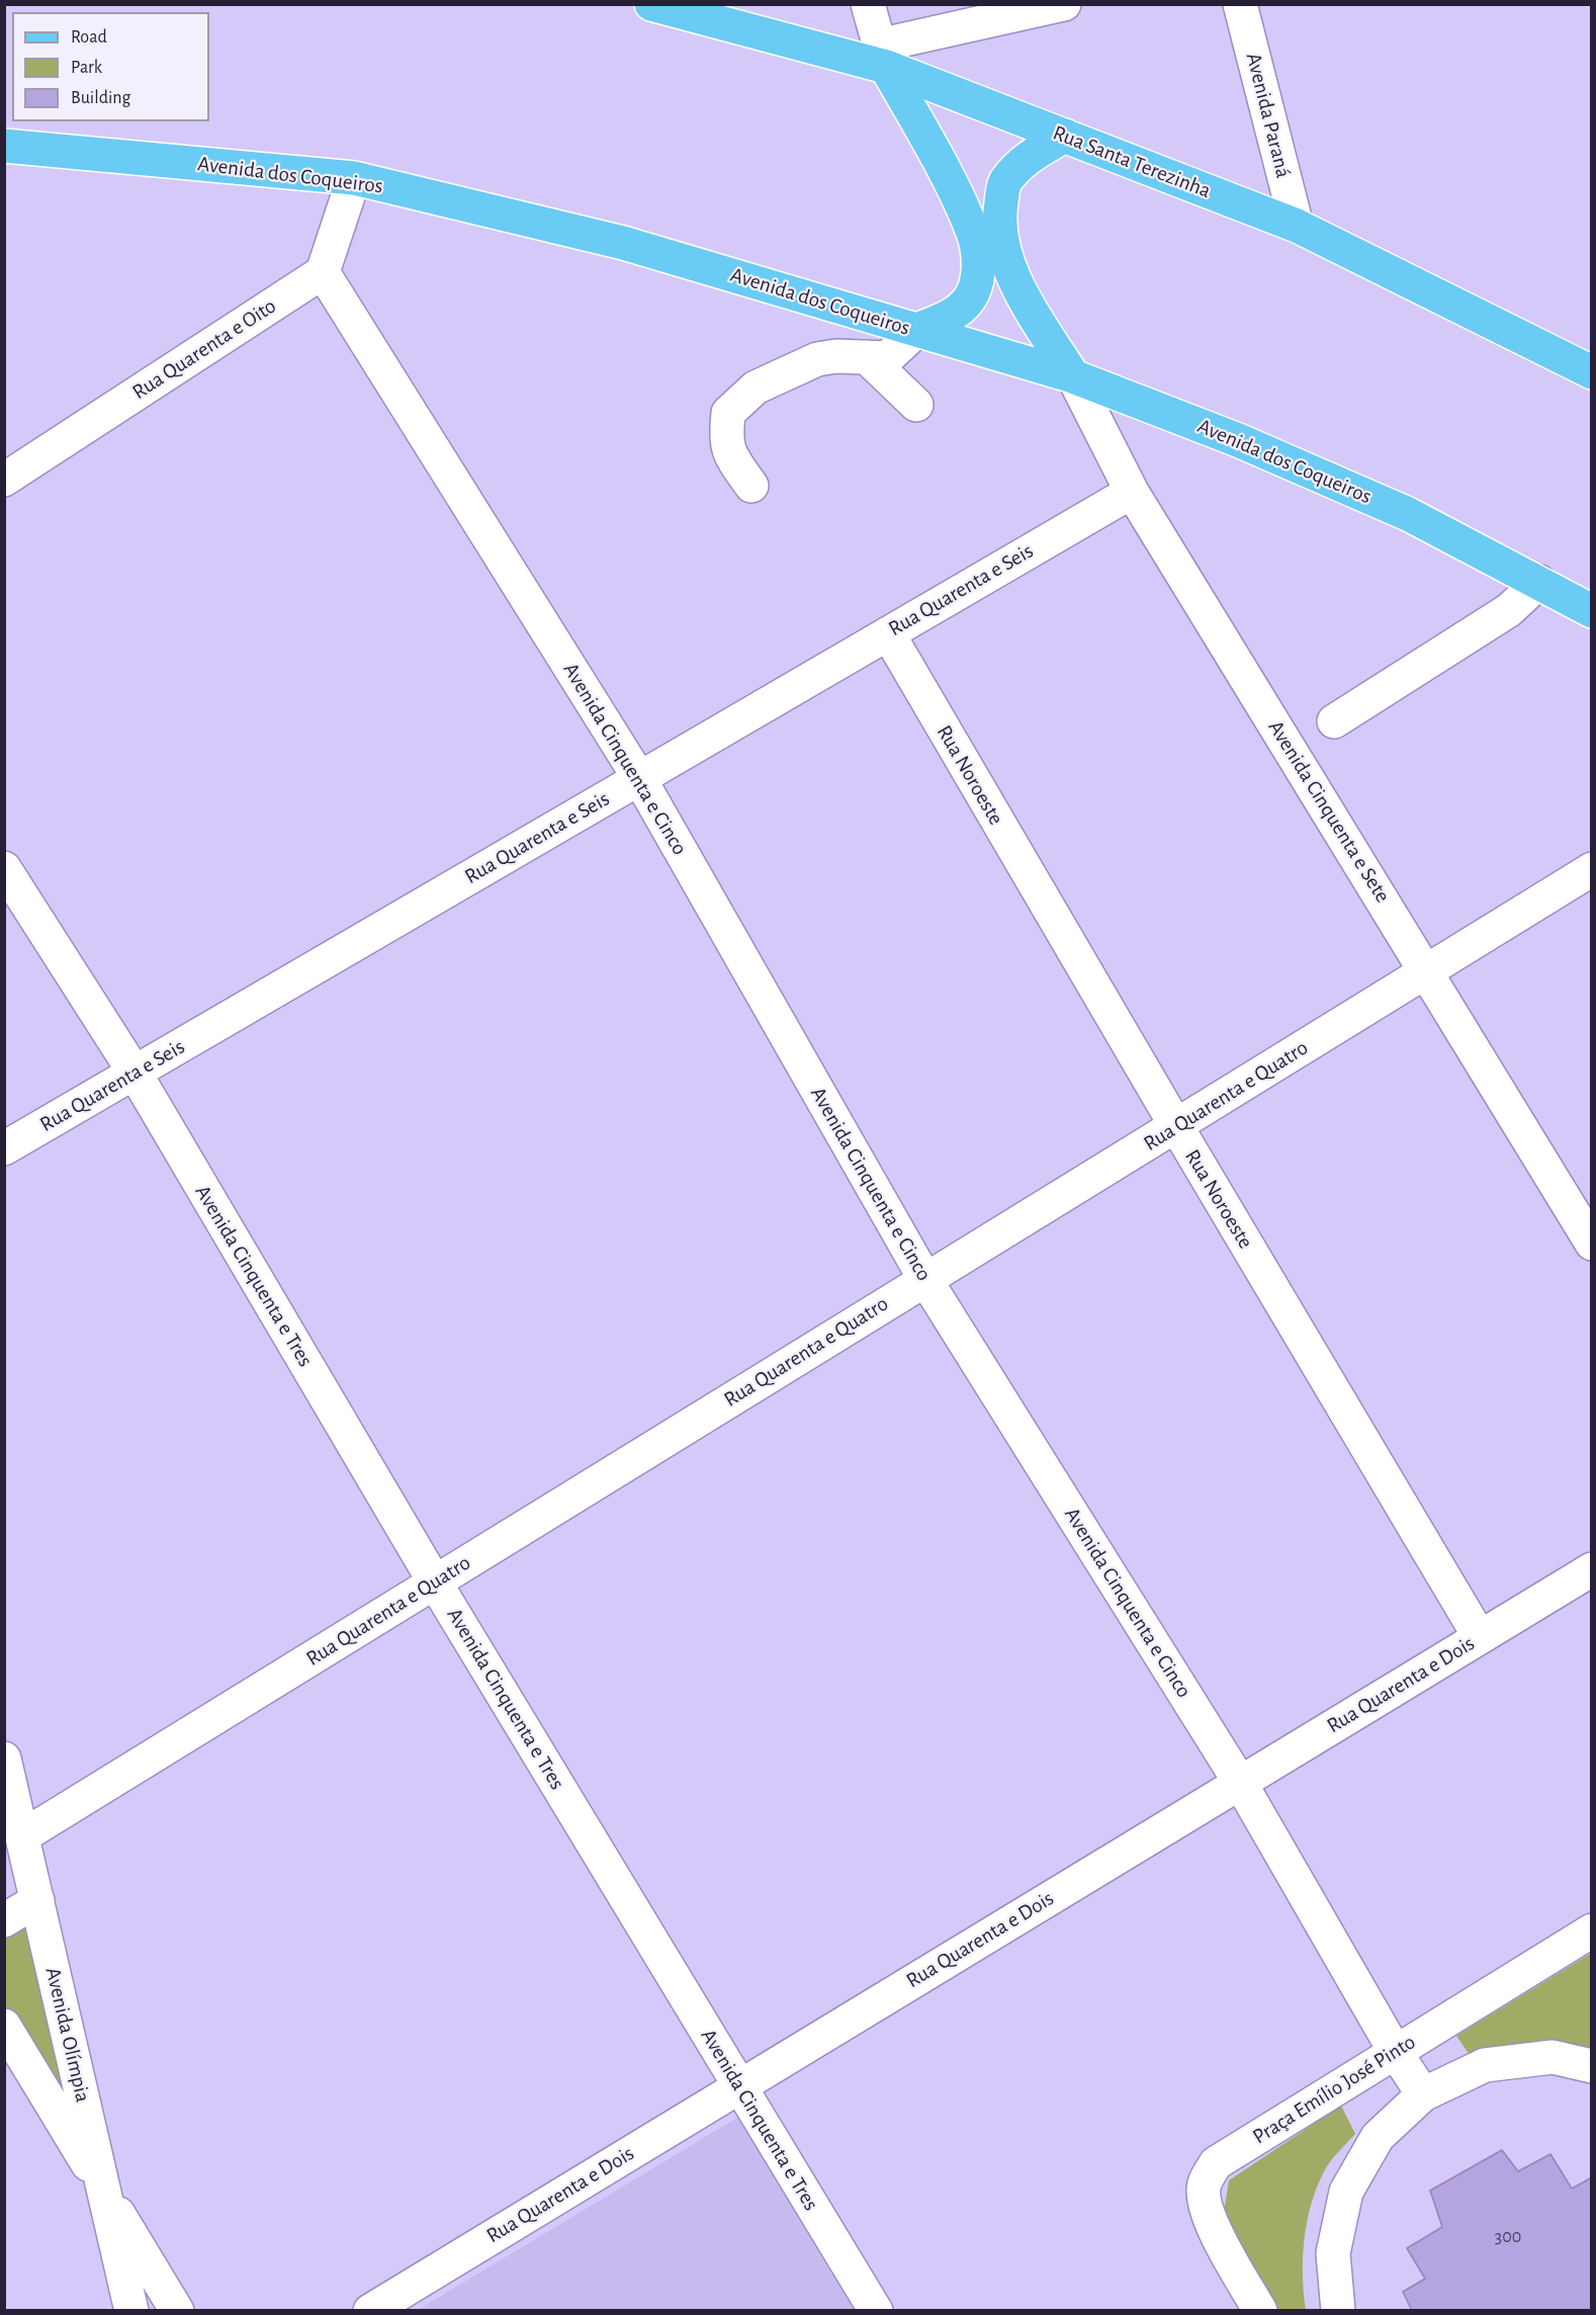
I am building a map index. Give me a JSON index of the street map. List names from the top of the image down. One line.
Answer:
{"streets":{"main road":["Rua Santa Terezinha","Avenida dos Coqueiros"],"street":["Avenida Paraná","Rua Quarenta e Oito","Rua Quarenta e Seis","Avenida Cinquenta e Cinco","Rua Noroeste","Avenida Cinquenta e Sete","Rua Quarenta e Quatro","Avenida Cinquenta e Tres","Rua Quarenta e Dois","Avenida Olímpia","Praça Emílio José Pinto"]},"crossings":[["Avenida Paraná","Rua Santa Terezinha"],["Avenida dos Coqueiros","Avenida Cinquenta e Sete"],["Rua Quarenta e Oito","Avenida Cinquenta e Cinco"],["Rua Quarenta e Seis","Avenida Cinquenta e Cinco"],["Rua Quarenta e Seis","Rua Noroeste"],["Rua Quarenta e Seis","Avenida Cinquenta e Sete"],["Rua Quarenta e Seis","Avenida Cinquenta e Tres"],["Avenida Cinquenta e Cinco","Rua Quarenta e Quatro"],["Avenida Cinquenta e Cinco","Rua Quarenta e Dois"],["Avenida Cinquenta e Cinco","Praça Emílio José Pinto"],["Rua Noroeste","Rua Quarenta e Quatro"],["Rua Noroeste","Rua Quarenta e Dois"],["Avenida Cinquenta e Sete","Rua Quarenta e Quatro"],["Rua Quarenta e Quatro","Avenida Cinquenta e Tres"],["Rua Quarenta e Quatro","Avenida Olímpia"],["Avenida Cinquenta e Tres","Rua Quarenta e Dois"]],"house_numbers":["300"],"legend":["Road","Park","Building"]}
